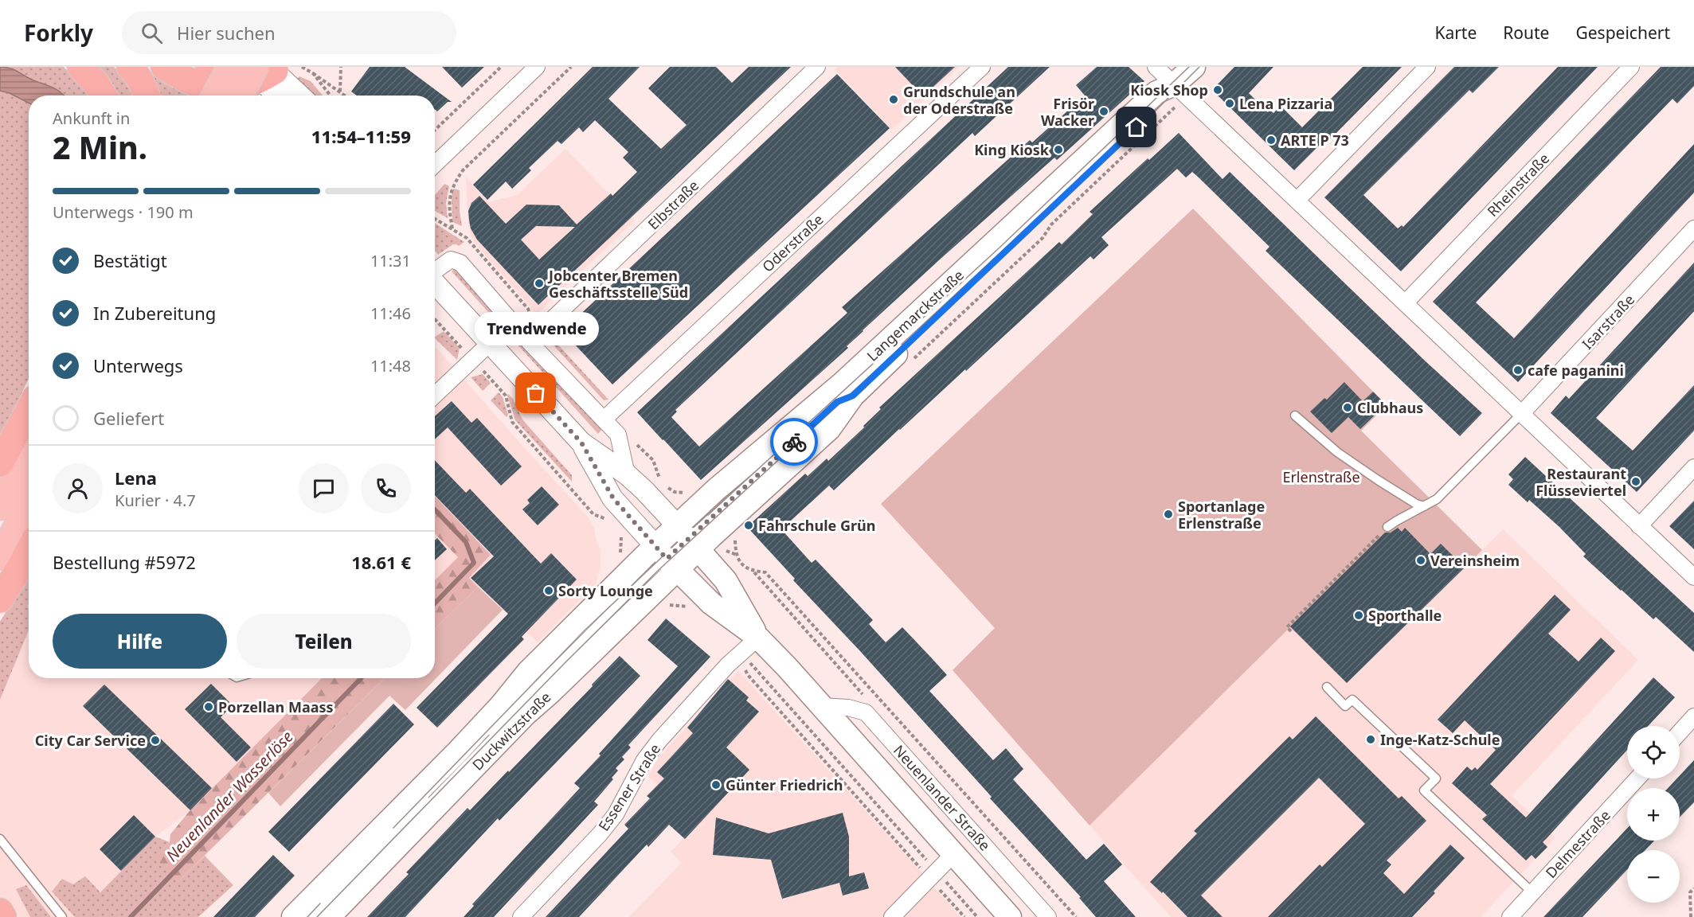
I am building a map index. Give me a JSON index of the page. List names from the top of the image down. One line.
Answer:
{"streets":{"main road":["Langemarckstraße","Duckwitzstraße","Neuenlander Straße"],"street":["Rheinstraße","Elbstraße","Oderstraße","Isarstraße","Essener Straße","Delmestraße"]},"crossings":[["Elbstraße","Neuenlander Straße"],["Oderstraße","Neuenlander Straße"],["Langemarckstraße","Duckwitzstraße"],["Langemarckstraße","Neuenlander Straße"],["Duckwitzstraße","Neuenlander Straße"],["Essener Straße","Neuenlander Straße"]],"water":["Neuenlander Wasserlöse"],"parks":["Erlenstraße"],"places":["Kiosk Shop","Grundschule an der Oderstraße","Lena Pizzaria","Frisör Wacker","ARTE P 73","King Kiosk","Jobcenter Bremen Geschäftsstelle Süd","cafe paganini","Trendwende","Clubhaus","Restaurant Flüsseviertel","Sportanlage Erlenstraße","Fahrschule Grün","Vereinsheim","Sorty Lounge","Sporthalle","Porzellan Maass","Inge-Katz-Schule","City Car Service","Günter Friedrich"],"page":{"header":"Forkly","search":"Hier suchen","nav":["Karte","Route","Gespeichert"],"heading":["2 Min.","Ankunft in","11:54–11:59"],"panel":["Lena","Kurier · 4.7","Bestellung #5972","18.61 €"],"bar":"Unterwegs · 190 m","list":[["Bestätigt","11:31"],["In Zubereitung","11:46"],["Unterwegs","11:48"],"Geliefert"],"bubble":"Trendwende","buttons":["Hilfe","Teilen"],"map_buttons":["+","−"]}}
